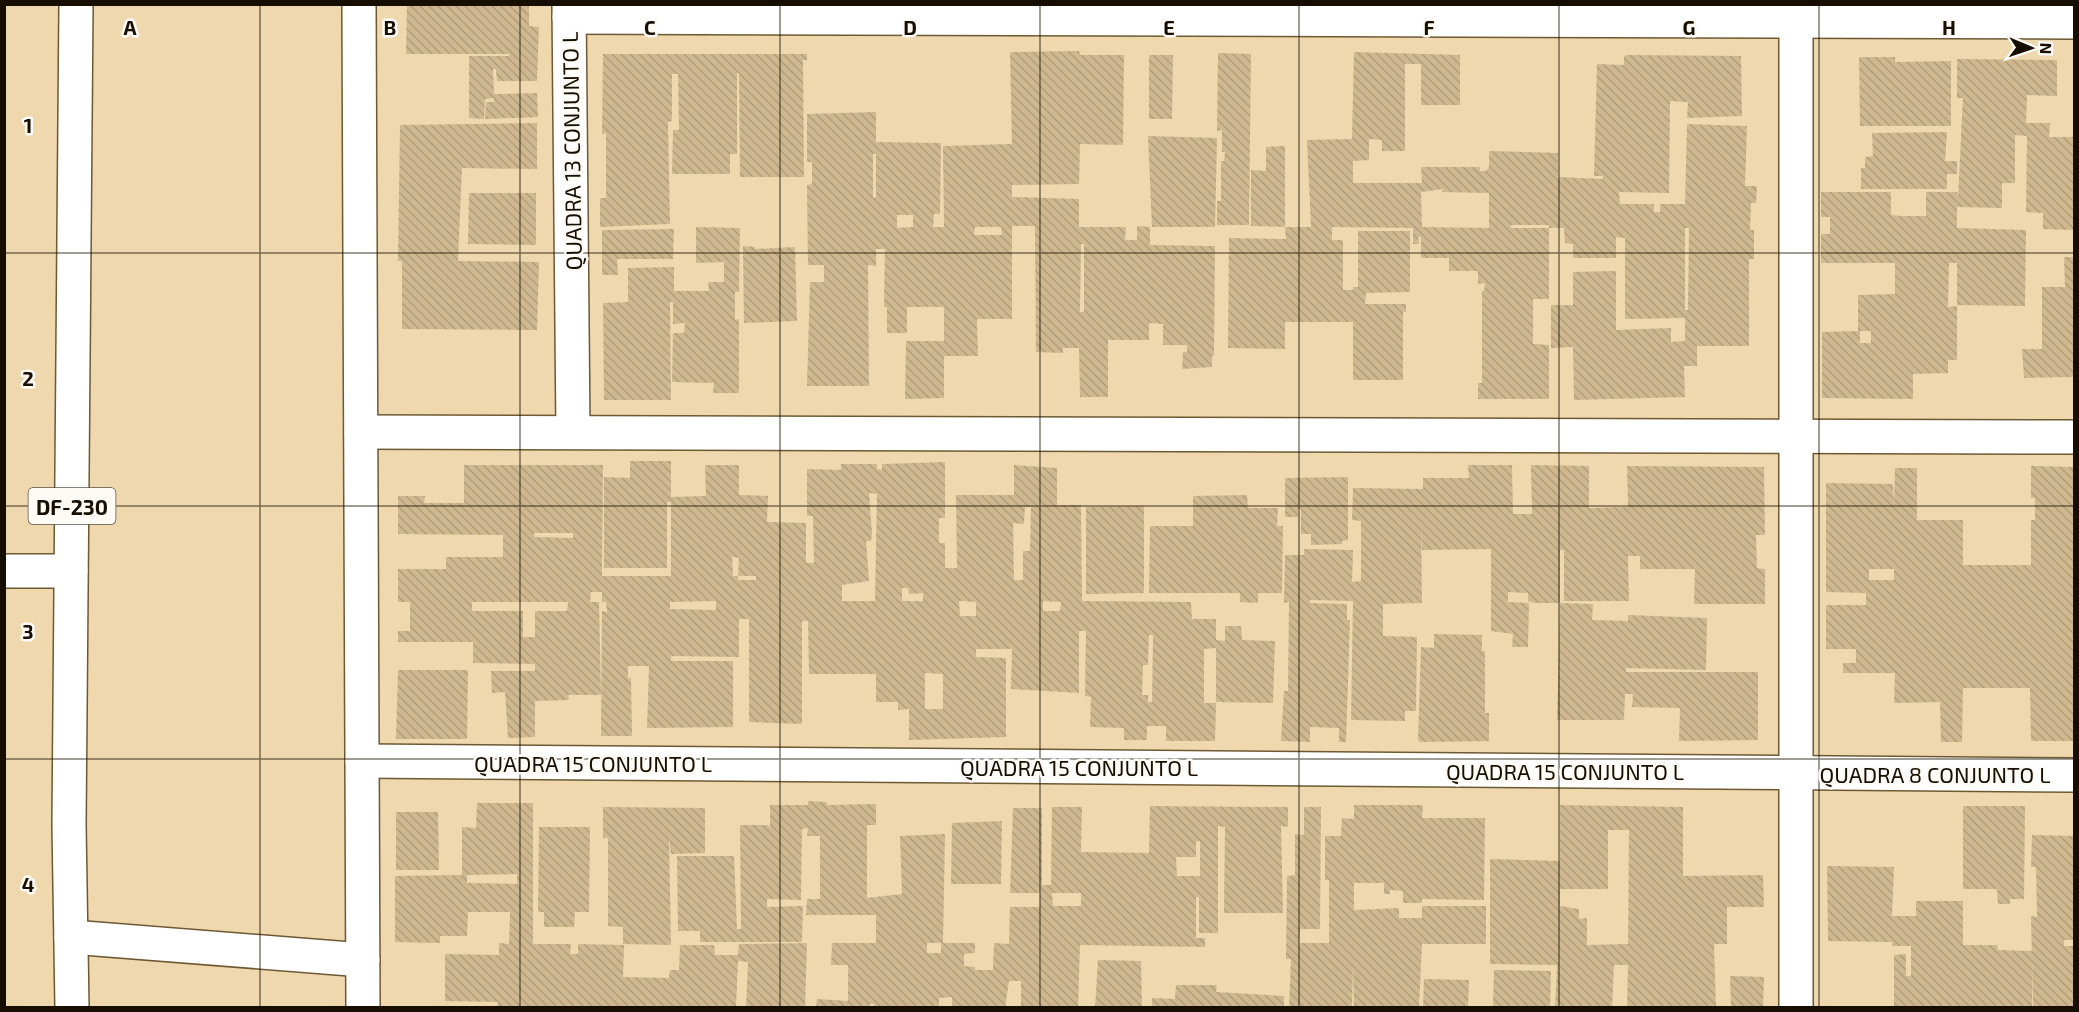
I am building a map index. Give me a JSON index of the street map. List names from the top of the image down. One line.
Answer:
{"streets":{"street":["QUADRA 13 CONJUNTO L","DF-230","QUADRA 15 CONJUNTO L","QUADRA 8 CONJUNTO L"]},"crossings":[["QUADRA 15 CONJUNTO L","QUADRA 8 CONJUNTO L"]],"north":"right","grid":{"columns":["A","B","C","D","E","F","G","H"],"rows":["1","2","3","4"]}}
